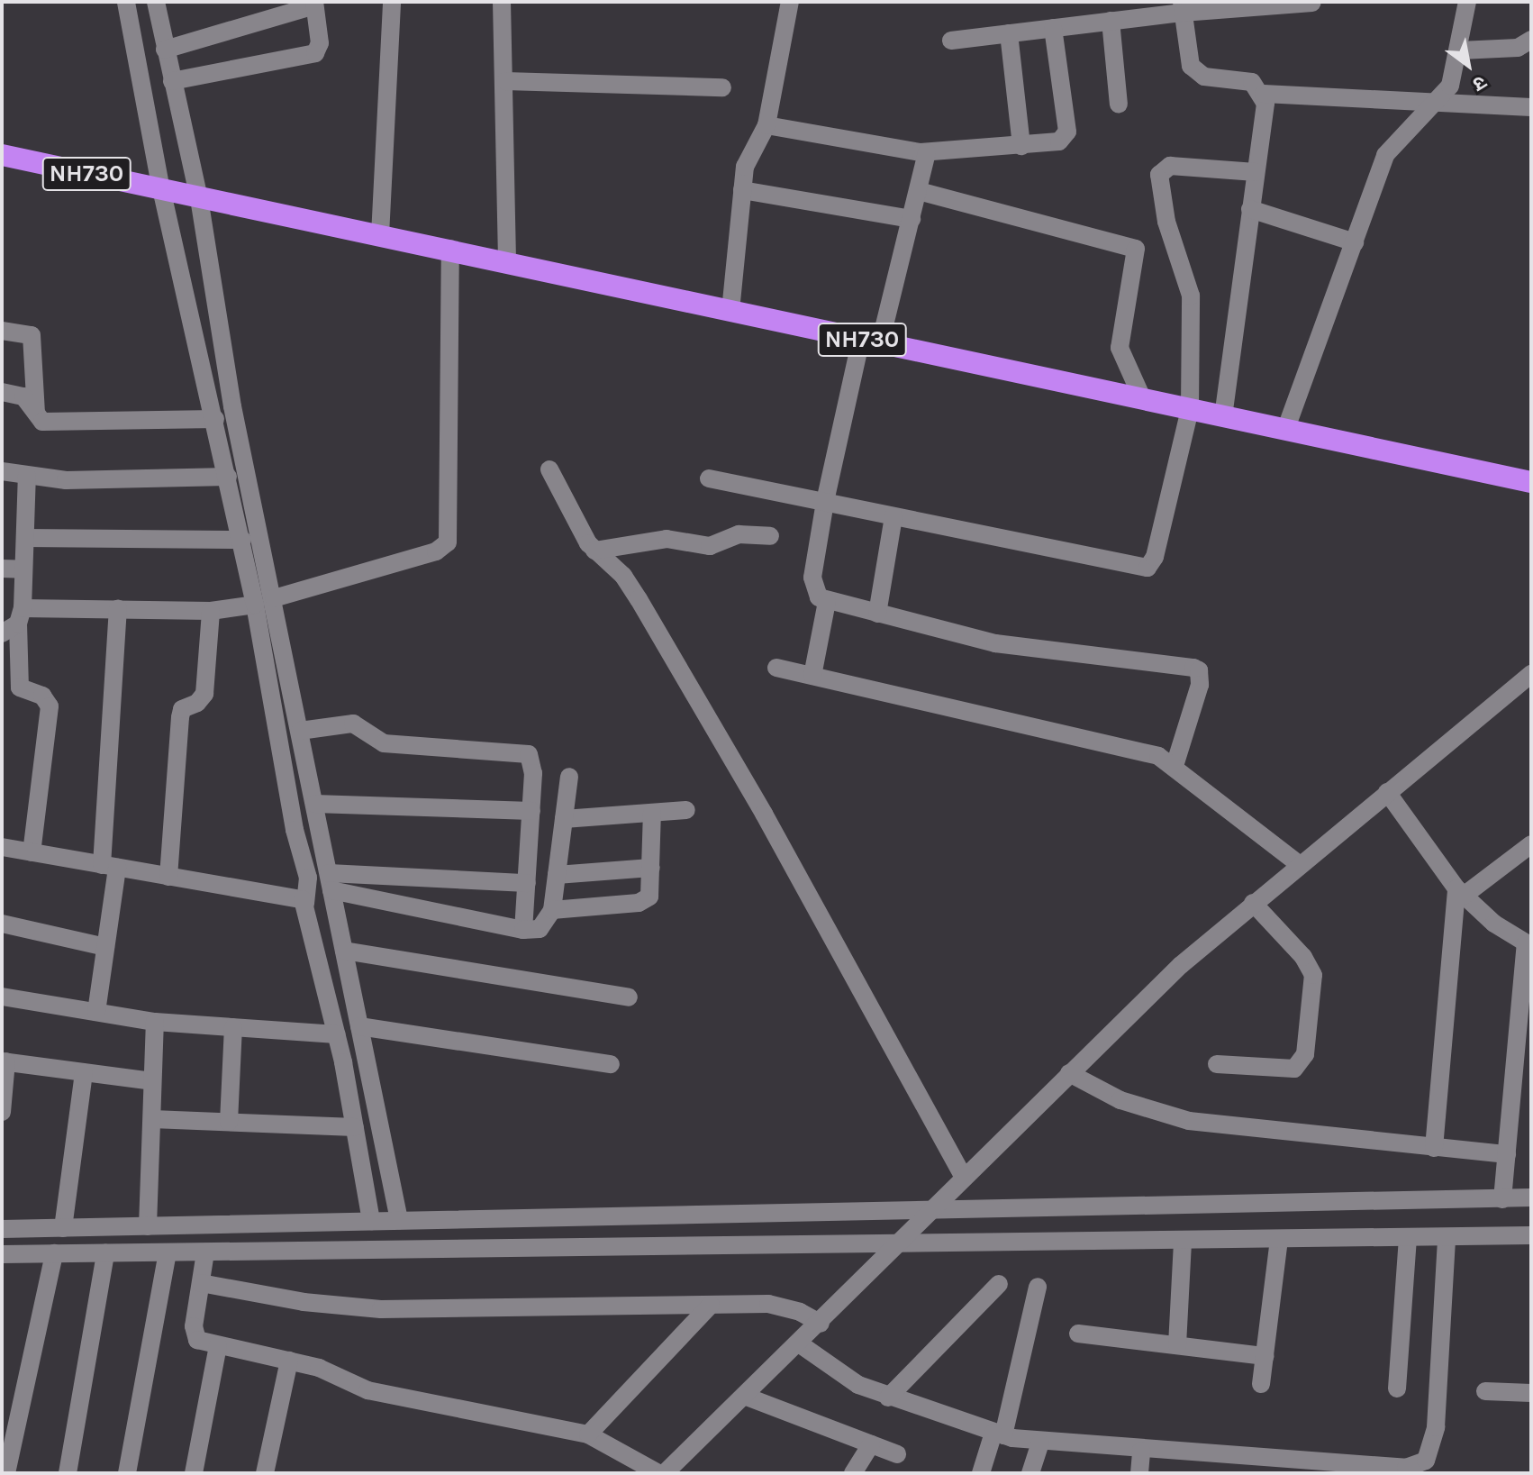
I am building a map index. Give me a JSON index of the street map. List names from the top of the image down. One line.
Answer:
{"streets":{"highway":["NH730"]},"north":"bottom right"}
